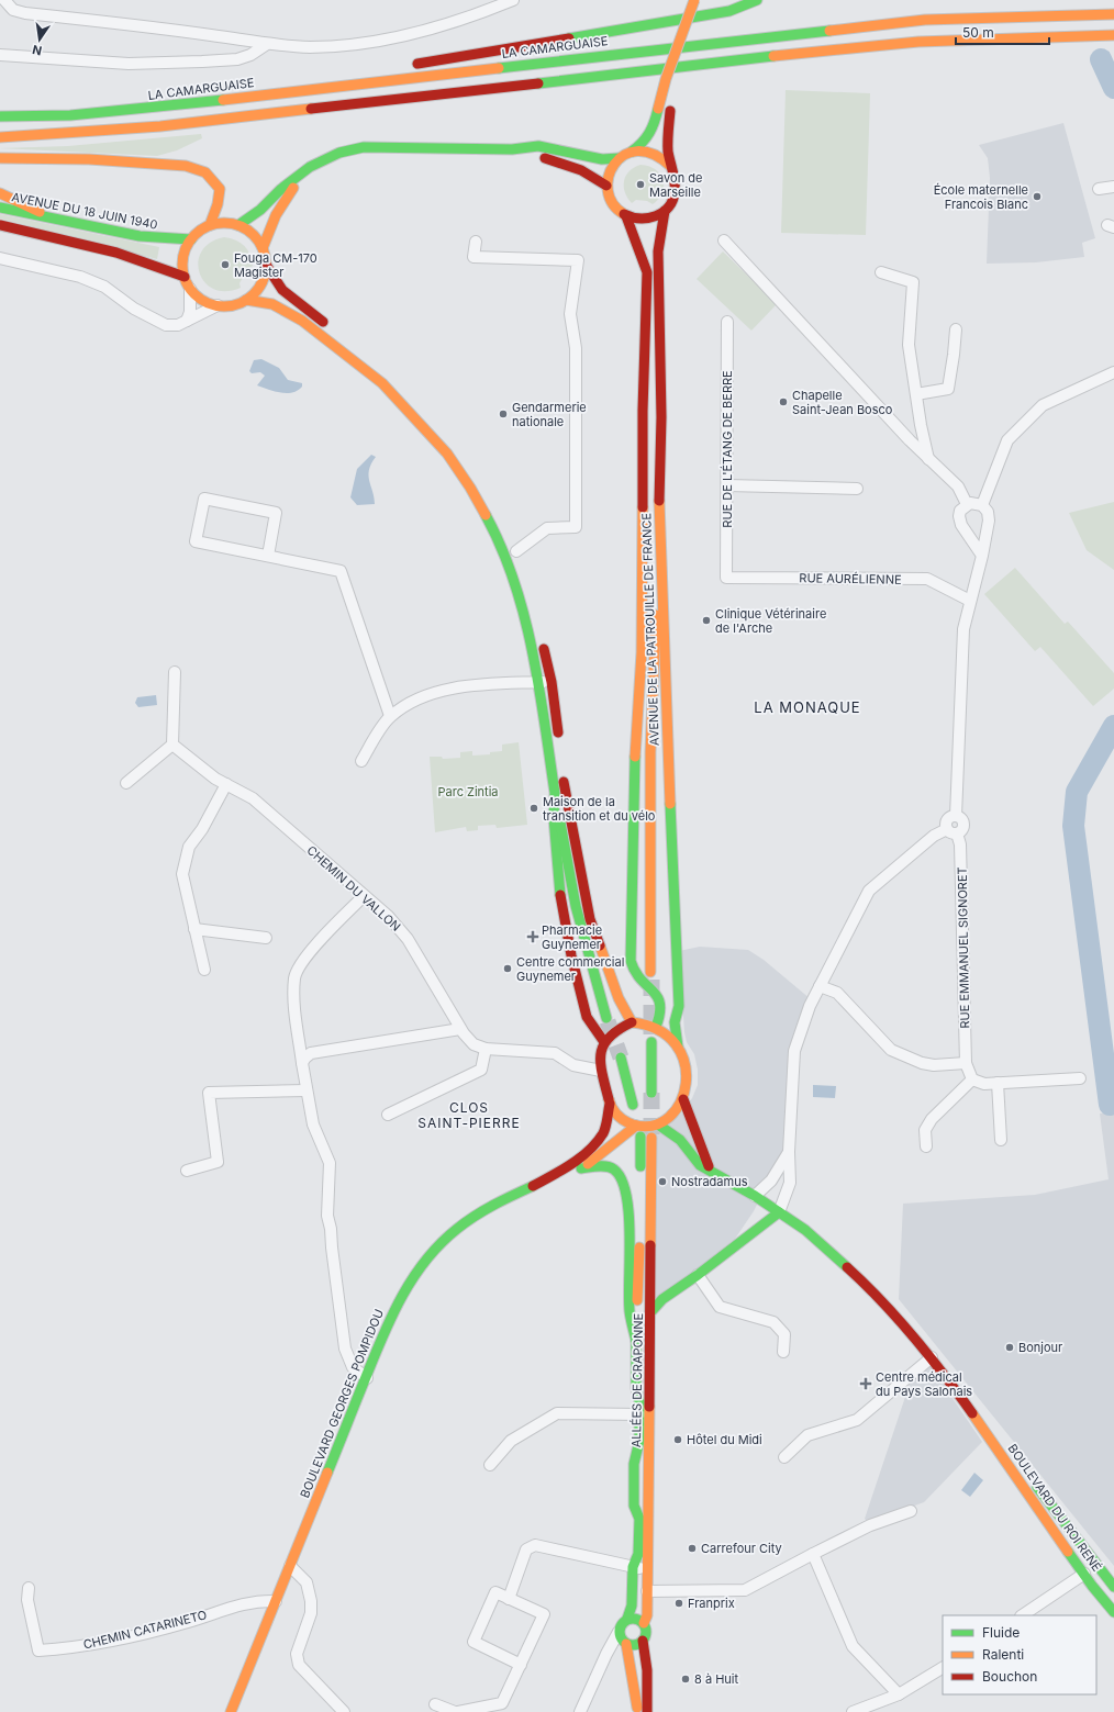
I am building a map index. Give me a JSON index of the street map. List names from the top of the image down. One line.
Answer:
{"streets":{"main road":["LA CAMARGUAISE","AVENUE DU 18 JUIN 1940","AVENUE DE LA PATROUILLE DE FRANCE","ALLÉES DE CRAPONNE","BOULEVARD GEORGES POMPIDOU","BOULEVARD DU ROI RENÉ"],"street":["RUE DE L'ÉTANG DE BERRE","RUE AURÉLIENNE","CHEMIN DU VALLON","RUE EMMANUEL SIGNORET","CHEMIN CATARINETO"]},"crossings":[["RUE DE L'ÉTANG DE BERRE","RUE AURÉLIENNE"],["AVENUE DE LA PATROUILLE DE FRANCE","CHEMIN DU VALLON"],["AVENUE DE LA PATROUILLE DE FRANCE","BOULEVARD GEORGES POMPIDOU"],["AVENUE DE LA PATROUILLE DE FRANCE","BOULEVARD DU ROI RENÉ"],["CHEMIN DU VALLON","BOULEVARD GEORGES POMPIDOU"],["CHEMIN DU VALLON","BOULEVARD DU ROI RENÉ"],["BOULEVARD GEORGES POMPIDOU","BOULEVARD DU ROI RENÉ"],["BOULEVARD GEORGES POMPIDOU","CHEMIN CATARINETO"]],"districts":["LA MONAQUE","CLOS SAINT-PIERRE"],"parks":["Parc Zintia"],"places":{"other":["Savon de Marseille","École maternelle Francois Blanc","Fouga CM-170 Magister","Chapelle Saint-Jean Bosco","Gendarmerie nationale","Clinique Vétérinaire de l'Arche","Maison de la transition et du vélo","Centre commercial Guynemer","Nostradamus","Bonjour","Hôtel du Midi","Carrefour City","Franprix","8 à Huit"],"health":["Pharmacie Guynemer","Centre médical du Pays Salonais"]},"legend":["Fluide","Ralenti","Bouchon"],"scale_bar":"50 m","north":"bottom"}
